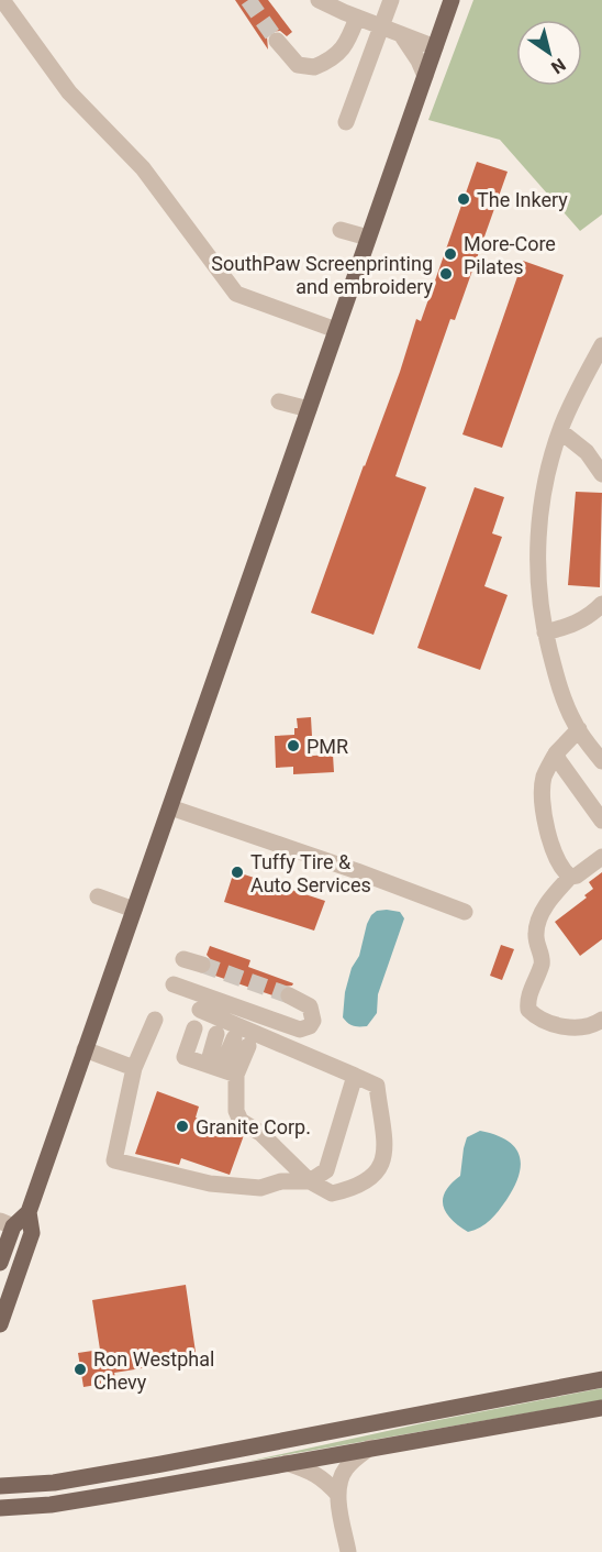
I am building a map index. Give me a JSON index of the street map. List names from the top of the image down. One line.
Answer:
{"places":["The Inkery","More-Core Pilates","SouthPaw Screenprinting and embroidery","PMR","Tuffy Tire & Auto Services","Granite Corp.","Ron Westphal Chevy"],"north":"bottom right"}
